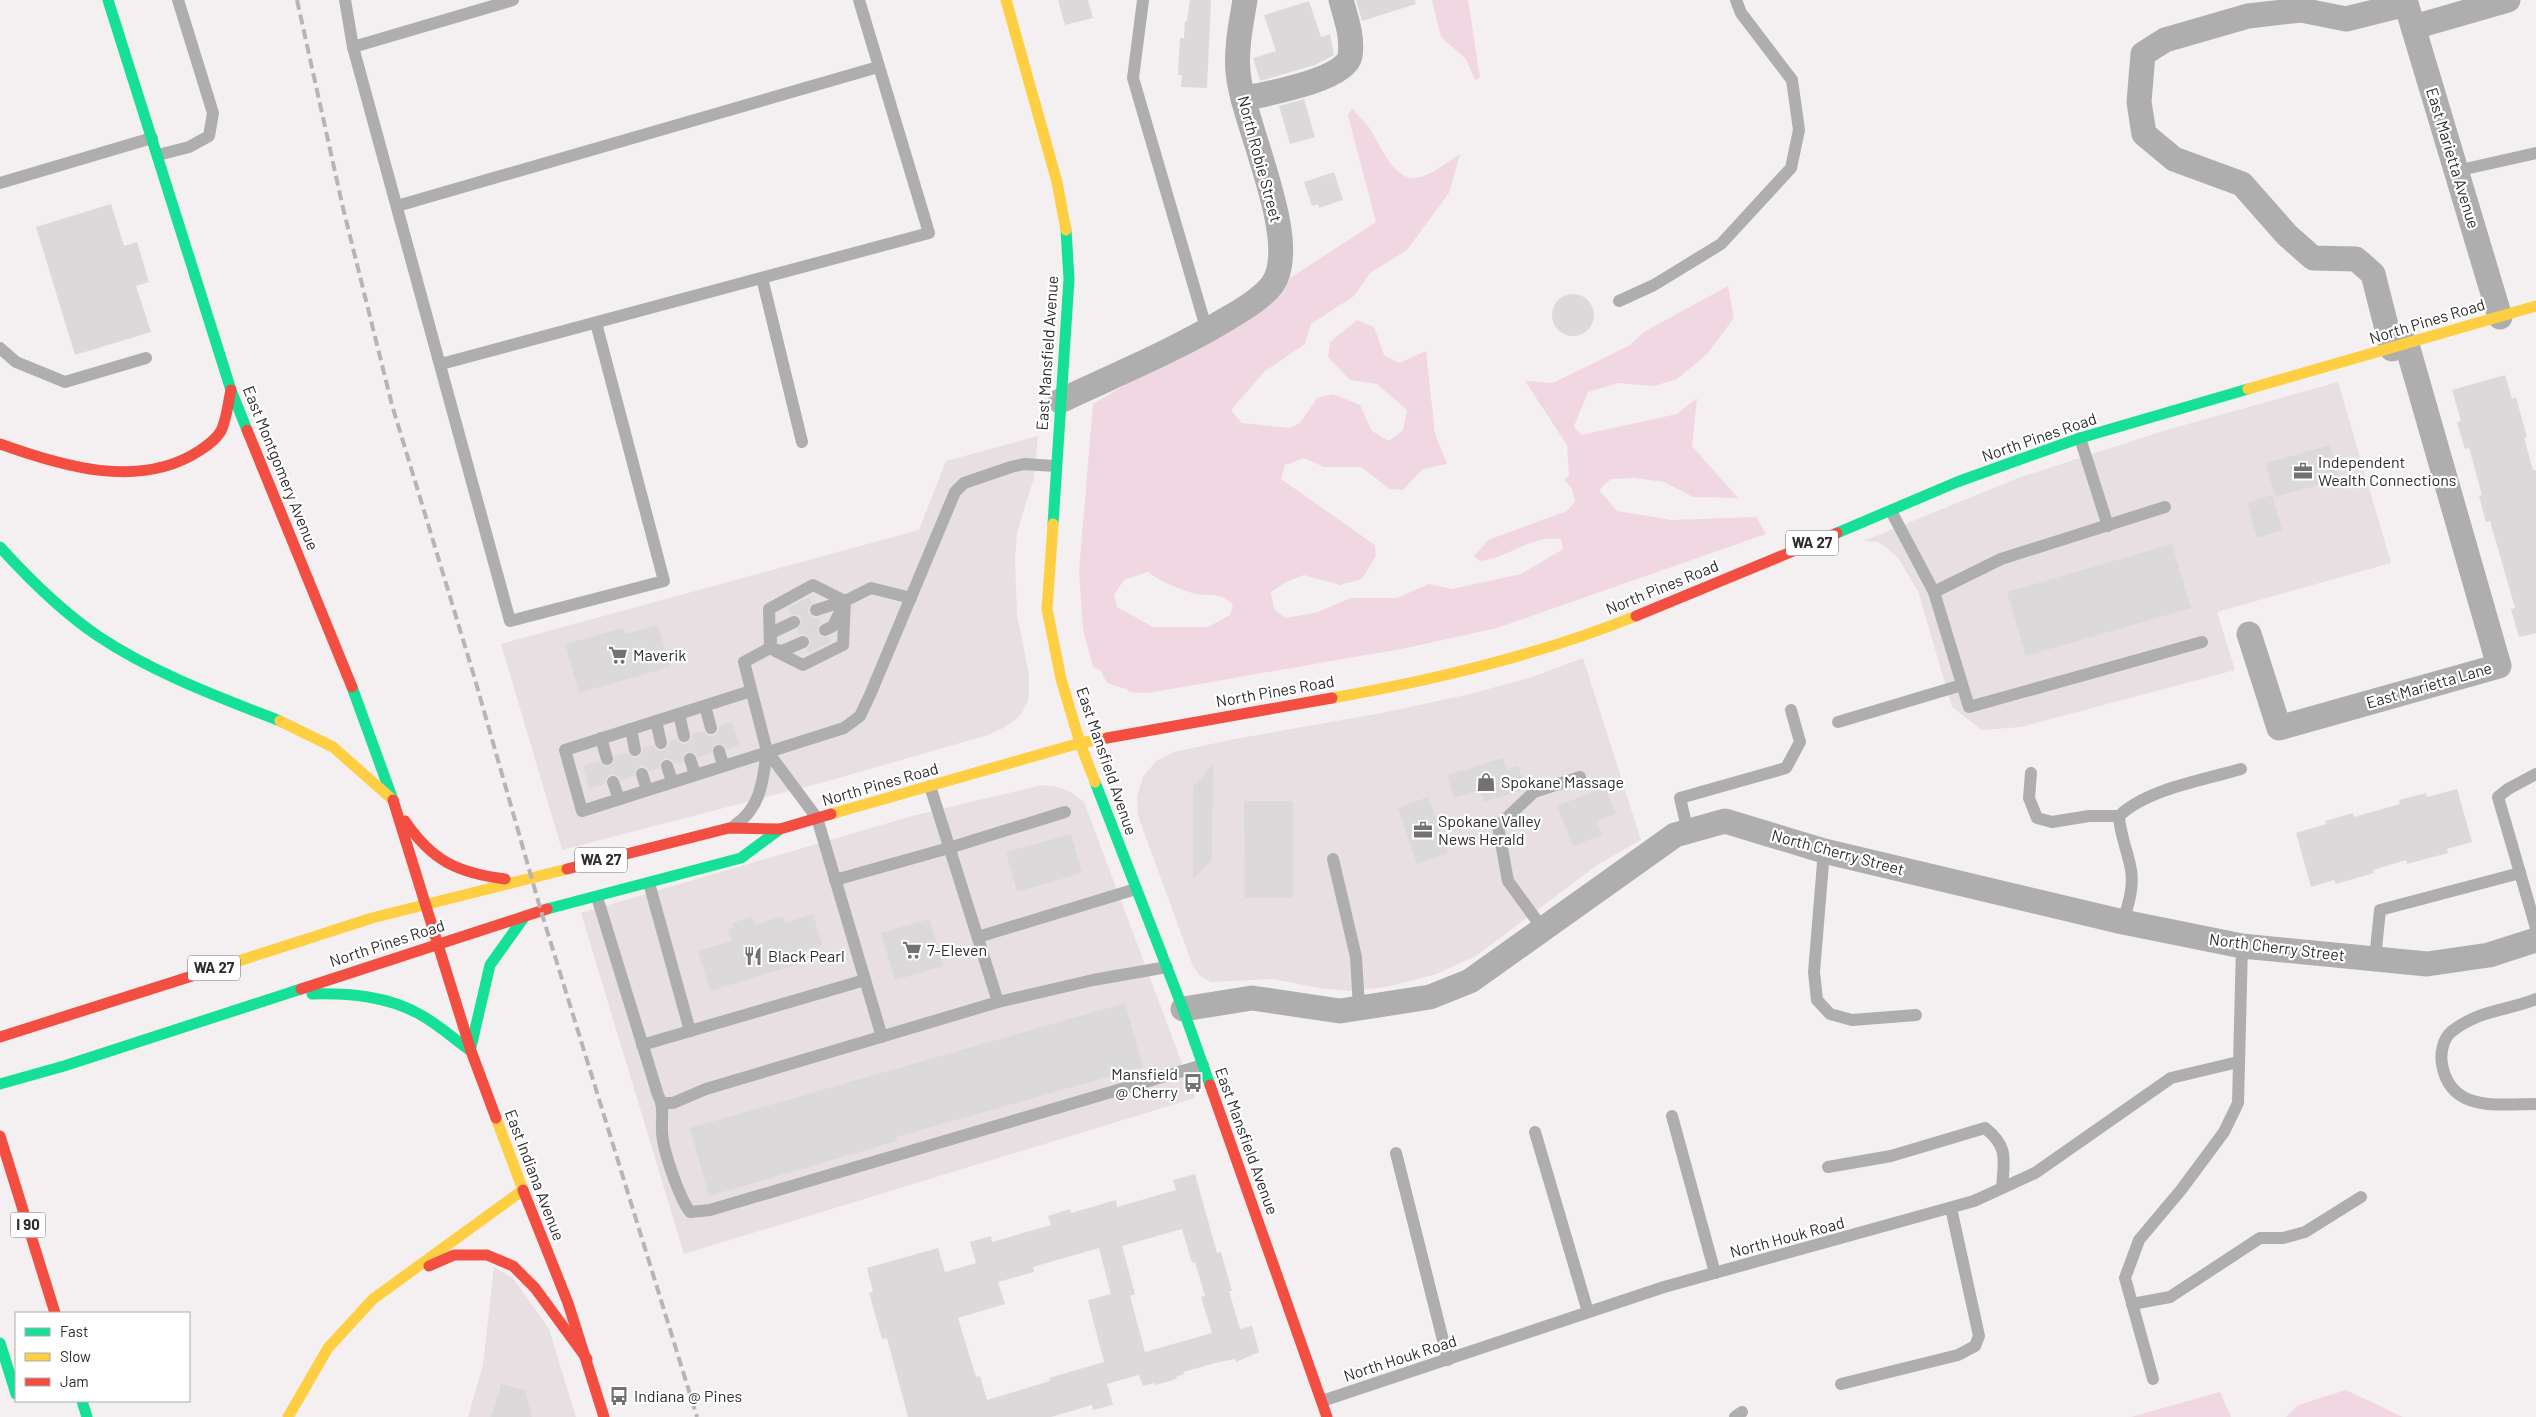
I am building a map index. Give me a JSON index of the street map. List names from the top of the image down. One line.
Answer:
{"streets":{"main road":["North Pines Road","East Mansfield Avenue","East Montgomery Avenue","WA 27","East Indiana Avenue","I 90"],"street":["East Marietta Avenue","North Robie Street","East Marietta Lane","North Cherry Street"],"lane":["North Houk Road"]},"crossings":[["East Marietta Avenue","North Pines Road"],["North Robie Street","East Mansfield Avenue"],["North Pines Road","East Mansfield Avenue"],["North Pines Road","East Montgomery Avenue"],["North Pines Road","East Marietta Lane"],["North Pines Road","East Indiana Avenue"],["East Mansfield Avenue","North Cherry Street"],["East Mansfield Avenue","North Houk Road"],["East Montgomery Avenue","East Indiana Avenue"]],"places":{"office":["Independent Wealth Connections","Spokane Valley News Herald"],"supermarket":["Maverik","7-Eleven"],"shop":["Spokane Massage"],"restaurant":["Black Pearl"],"bus stop":["Mansfield @ Cherry","Indiana @ Pines"]},"legend":["Fast","Slow","Jam"]}
